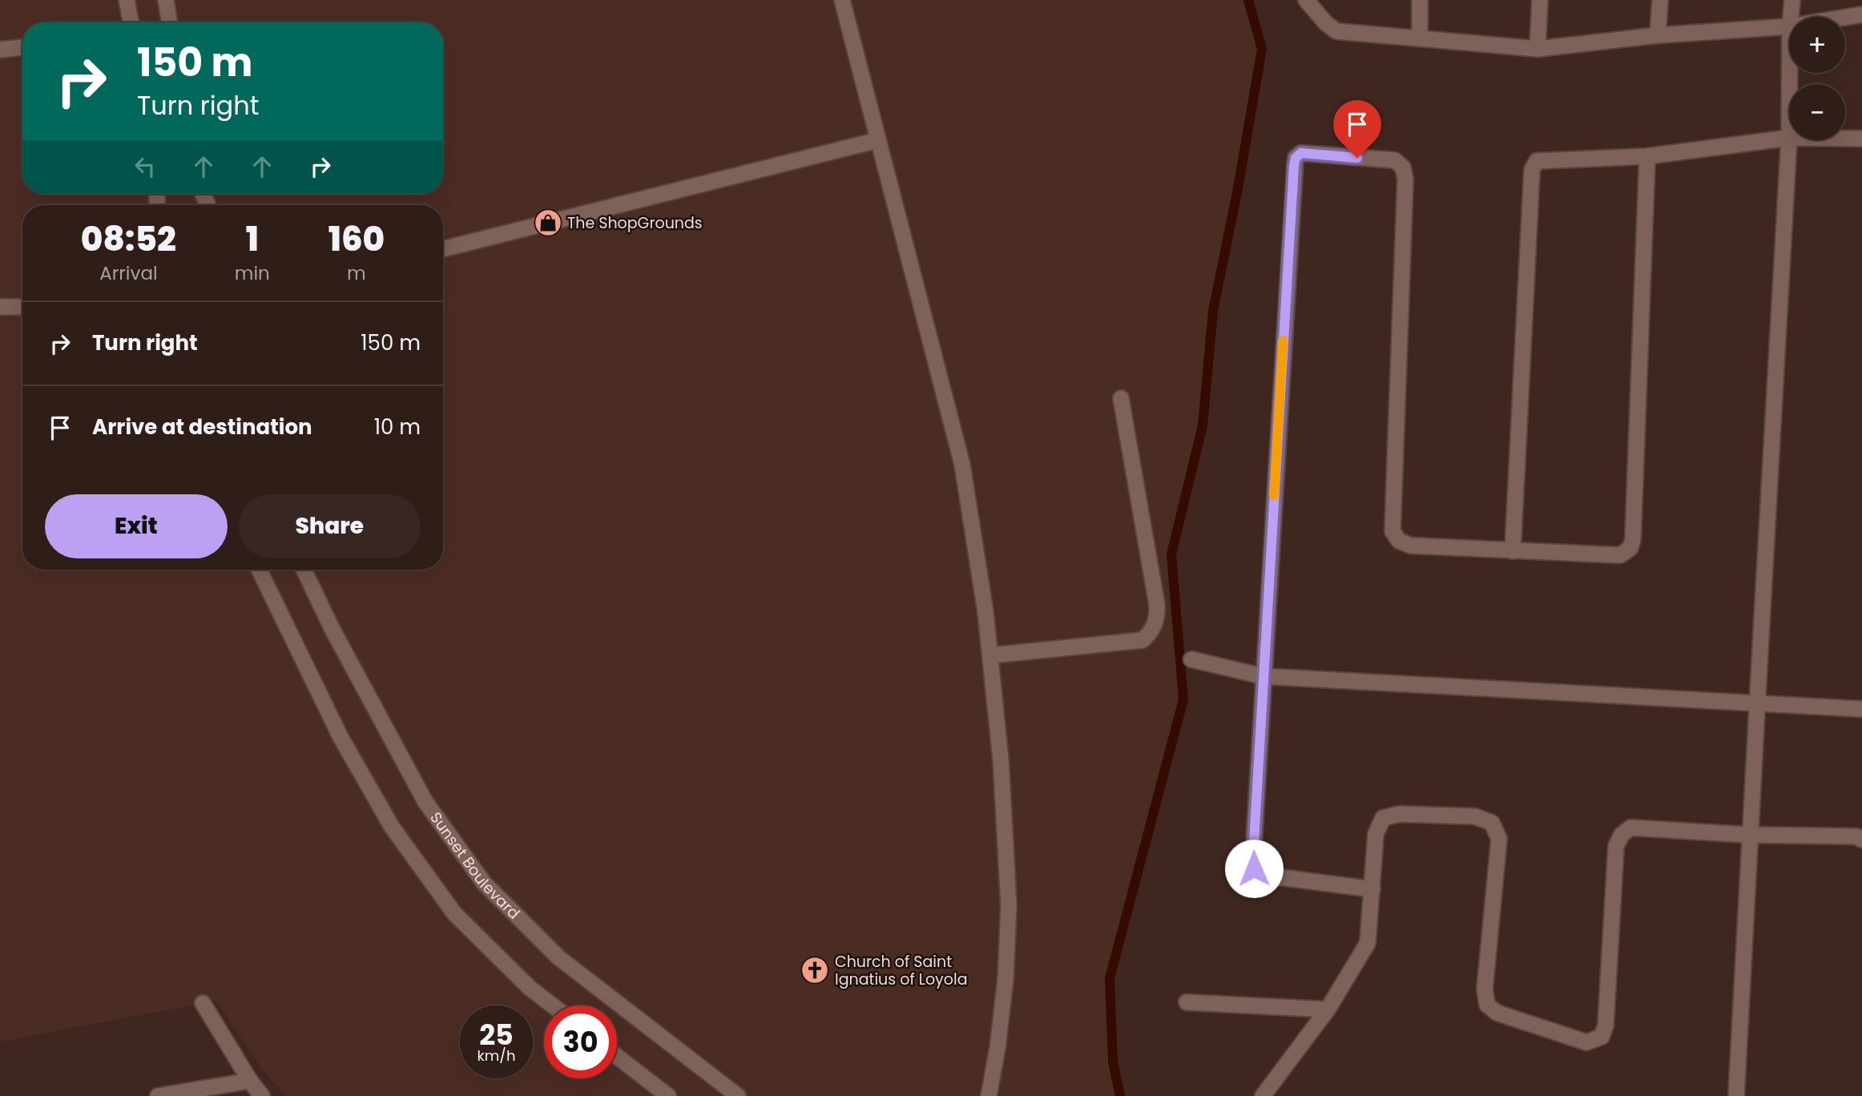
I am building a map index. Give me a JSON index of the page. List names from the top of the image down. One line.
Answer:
{"streets":{"street":["Sunset Boulevard"]},"places":{"shop":["The ShopGrounds"],"church":["Church of Saint Ignatius of Loyola"]},"page":{"map_buttons":["+","−"],"turn":["150 m","Turn right"],"eta":["08:52","Arrival","1","min","160","m"],"list":[{"name":"Turn right","value":"150 m"},{"name":"Arrive at destination","value":"10 m"}],"buttons":["Exit","Share"],"speed":"25 km/h","limit":"30"}}
